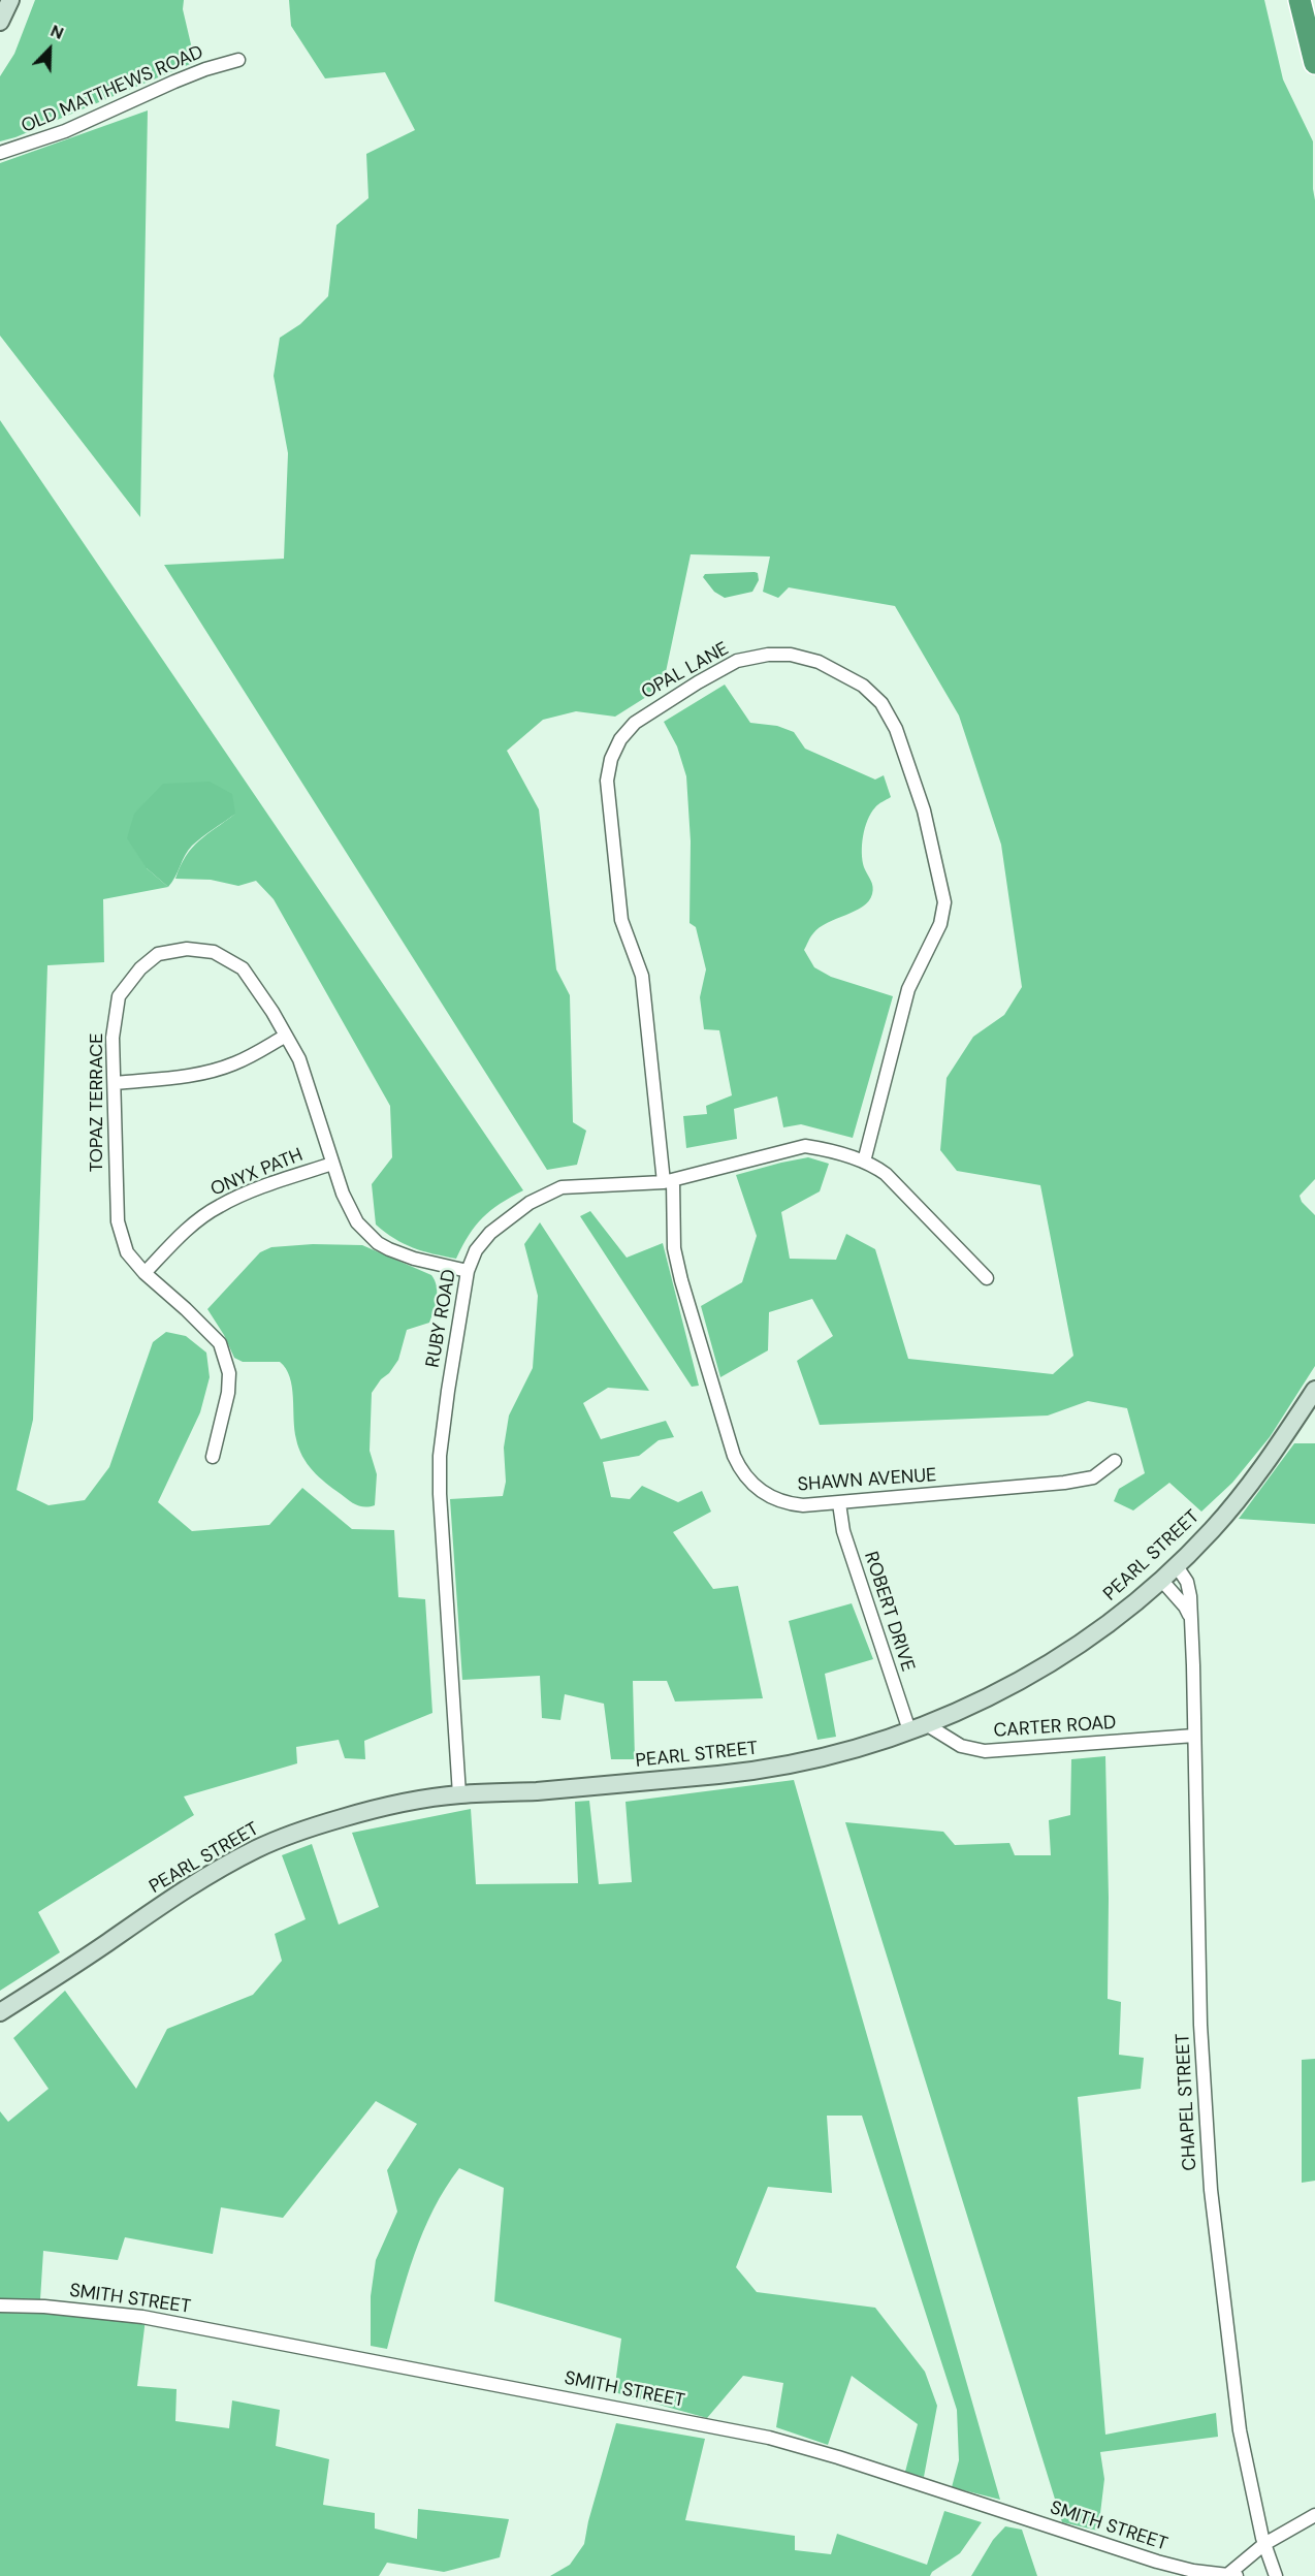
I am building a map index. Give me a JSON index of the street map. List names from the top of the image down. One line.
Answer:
{"streets":{"main road":["PEARL STREET"],"street":["OLD MATTHEWS ROAD","OPAL LANE","TOPAZ TERRACE","ONYX PATH","RUBY ROAD","SHAWN AVENUE","ROBERT DRIVE","CARTER ROAD","CHAPEL STREET","SMITH STREET"]},"crossings":[["OPAL LANE","RUBY ROAD"],["OPAL LANE","SHAWN AVENUE"],["TOPAZ TERRACE","ONYX PATH"],["TOPAZ TERRACE","RUBY ROAD"],["RUBY ROAD","SHAWN AVENUE"],["RUBY ROAD","PEARL STREET"],["SHAWN AVENUE","ROBERT DRIVE"],["PEARL STREET","ROBERT DRIVE"],["PEARL STREET","CARTER ROAD"],["PEARL STREET","CHAPEL STREET"],["CARTER ROAD","CHAPEL STREET"],["CHAPEL STREET","SMITH STREET"]],"north":"top right"}
